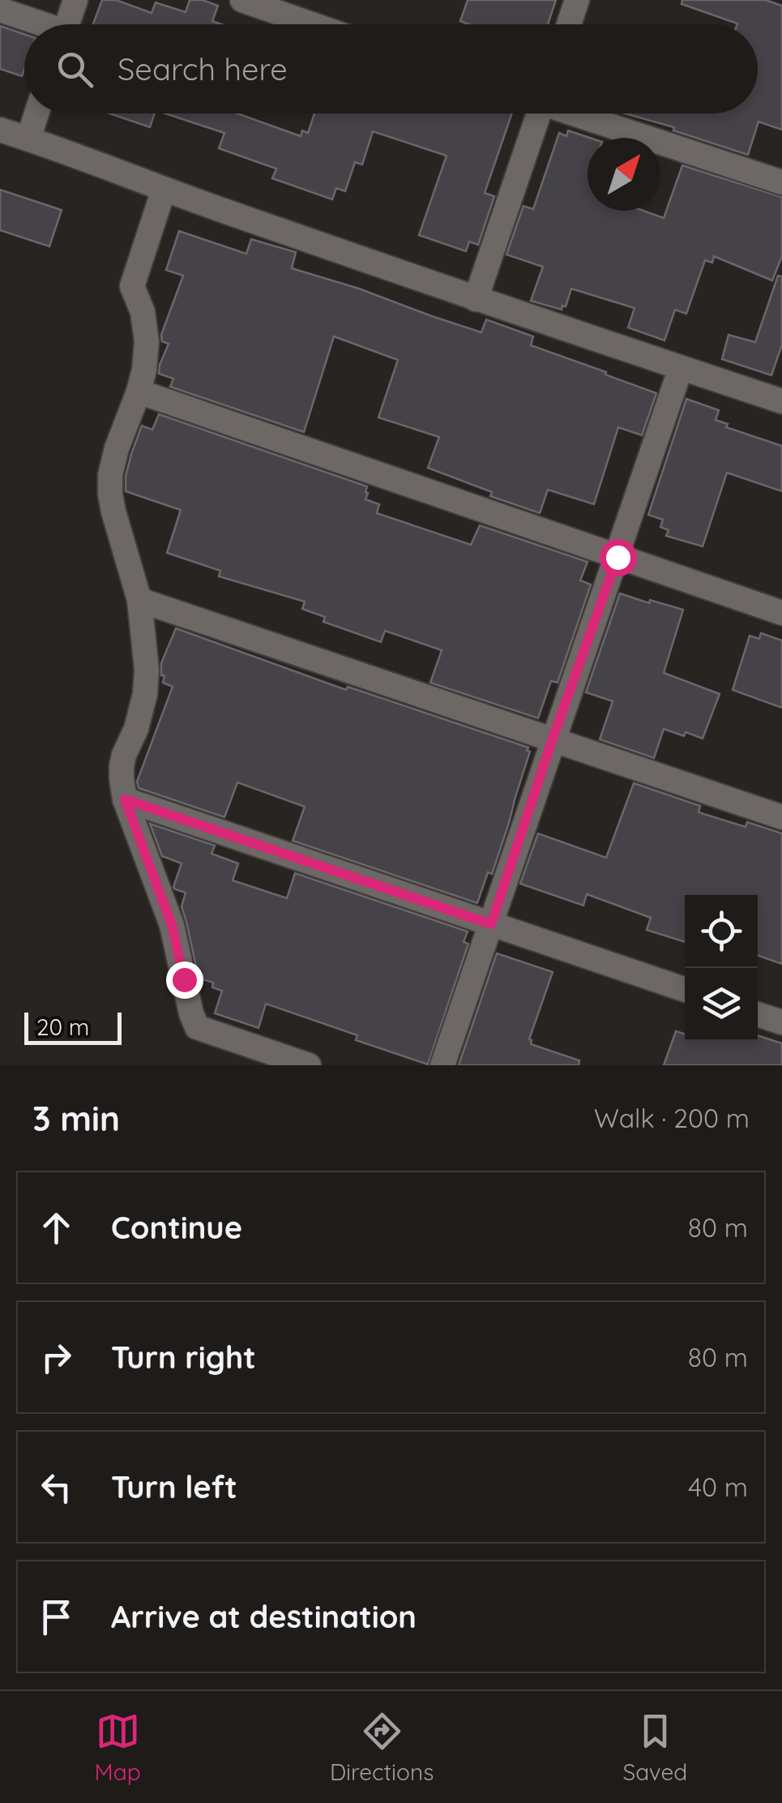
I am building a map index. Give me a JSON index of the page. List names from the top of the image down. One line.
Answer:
{"scale_bar":"20 m","north":"top right","page":{"search":"Search here","scale":"20 m","heading":["3 min","Walk · 200 m"],"list":[["Continue","80 m"],["Turn right","80 m"],["Turn left","40 m"],"Arrive at destination"],"nav":["Map","Directions","Saved"]}}
